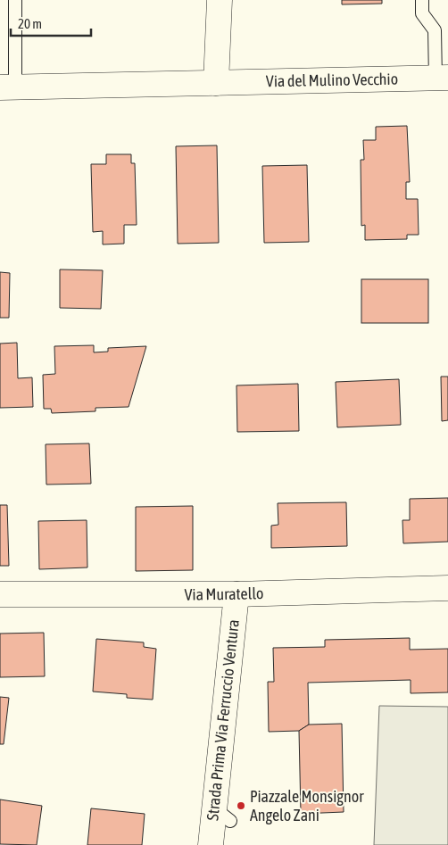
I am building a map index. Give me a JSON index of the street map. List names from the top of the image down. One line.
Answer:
{"streets":{"street":["Via del Mulino Vecchio","Via Muratello","Strada Prima Via Ferruccio Ventura"]},"crossings":[["Via Muratello","Strada Prima Via Ferruccio Ventura"]],"places":["Piazzale Monsignor Angelo Zani"],"scale_bar":"20 m"}
